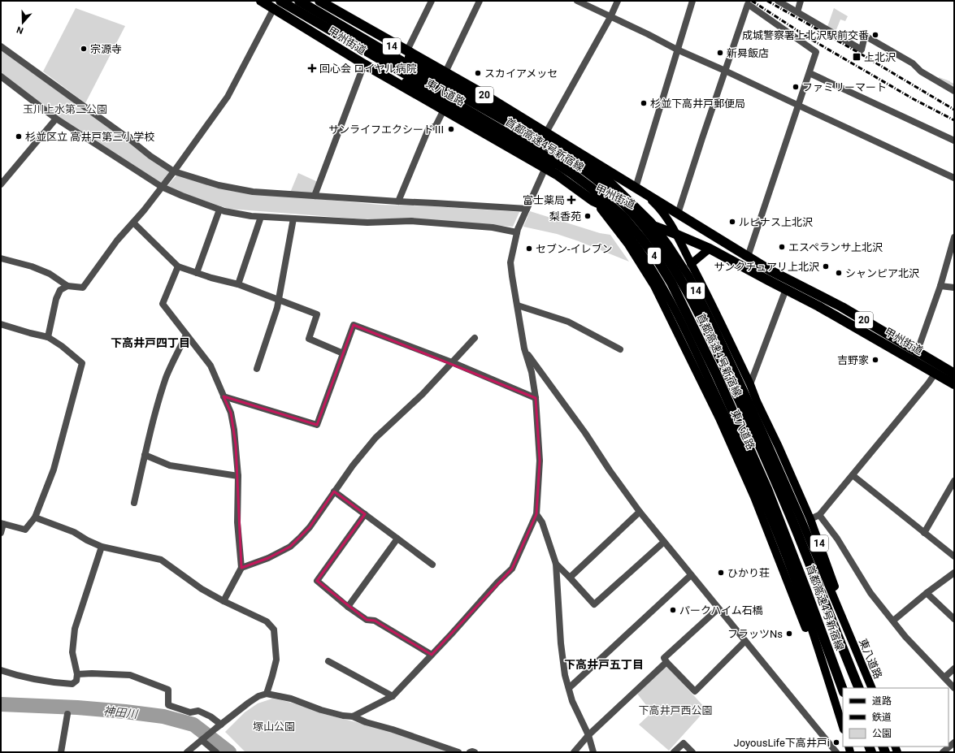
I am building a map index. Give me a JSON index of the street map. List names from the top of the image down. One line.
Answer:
{"streets":{"highway":["甲州街道","20","首都高速4号新宿線","4"],"main road":["14","東八道路"]},"crossings":[["甲州街道","14"],["甲州街道","東八道路"],["14","東八道路"]],"districts":["下高井戸四丁目","下高井戸五丁目"],"water":["神田川"],"parks":["玉川上水第二公園","下高井戸西公園","塚山公園"],"places":{"other":["成城警察署上北沢駅前交番","宗源寺","新曻飯店","スカイアメッセ","ファミリーマート","杉並下高井戸郵便局","サンライフエクシードⅢ","杉並区立 高井戸第三小学校","梨香苑","ルピナス上北沢","エスペランサ上北沢","セブン-イレブン","サンクチュアリ上北沢","シャンピア北沢","吉野家","ひかり荘","パークハイム石橋","フラッツNs","JoyousLife下高井戸i"],"transit":["上北沢"],"health":["回心会 ロイヤル病院","富士薬局"]},"legend":["道路","鉄道","公園"],"north":"bottom"}
